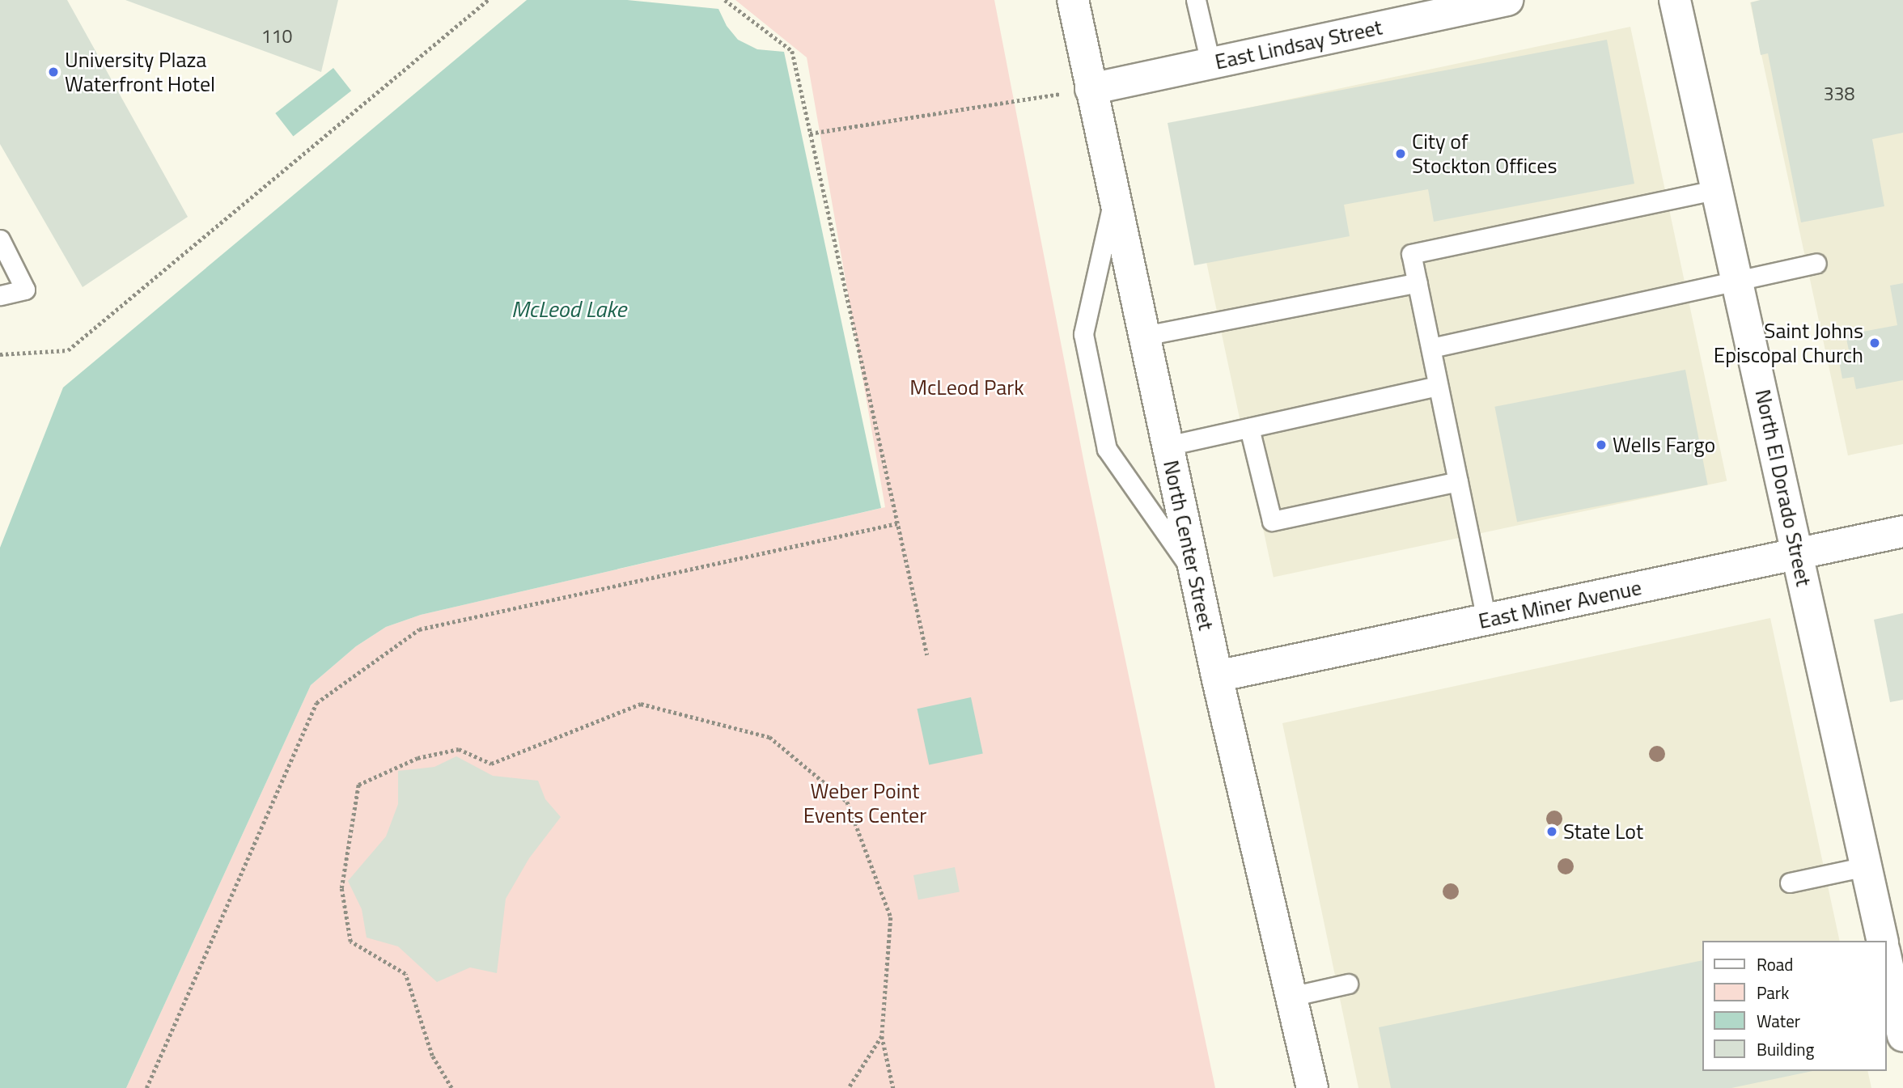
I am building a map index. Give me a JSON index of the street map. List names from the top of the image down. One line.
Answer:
{"streets":{"main road":["East Lindsay Street","North El Dorado Street","North Center Street","East Miner Avenue"]},"crossings":[["East Lindsay Street","North Center Street"],["North El Dorado Street","East Miner Avenue"],["North Center Street","East Miner Avenue"]],"water":["McLeod Lake"],"parks":["McLeod Park","Weber Point Events Center"],"places":["University Plaza Waterfront Hotel","City of Stockton Offices","Saint Johns Episcopal Church","Wells Fargo","State Lot"],"house_numbers":["110","338"],"legend":["Road","Park","Water","Building"]}
